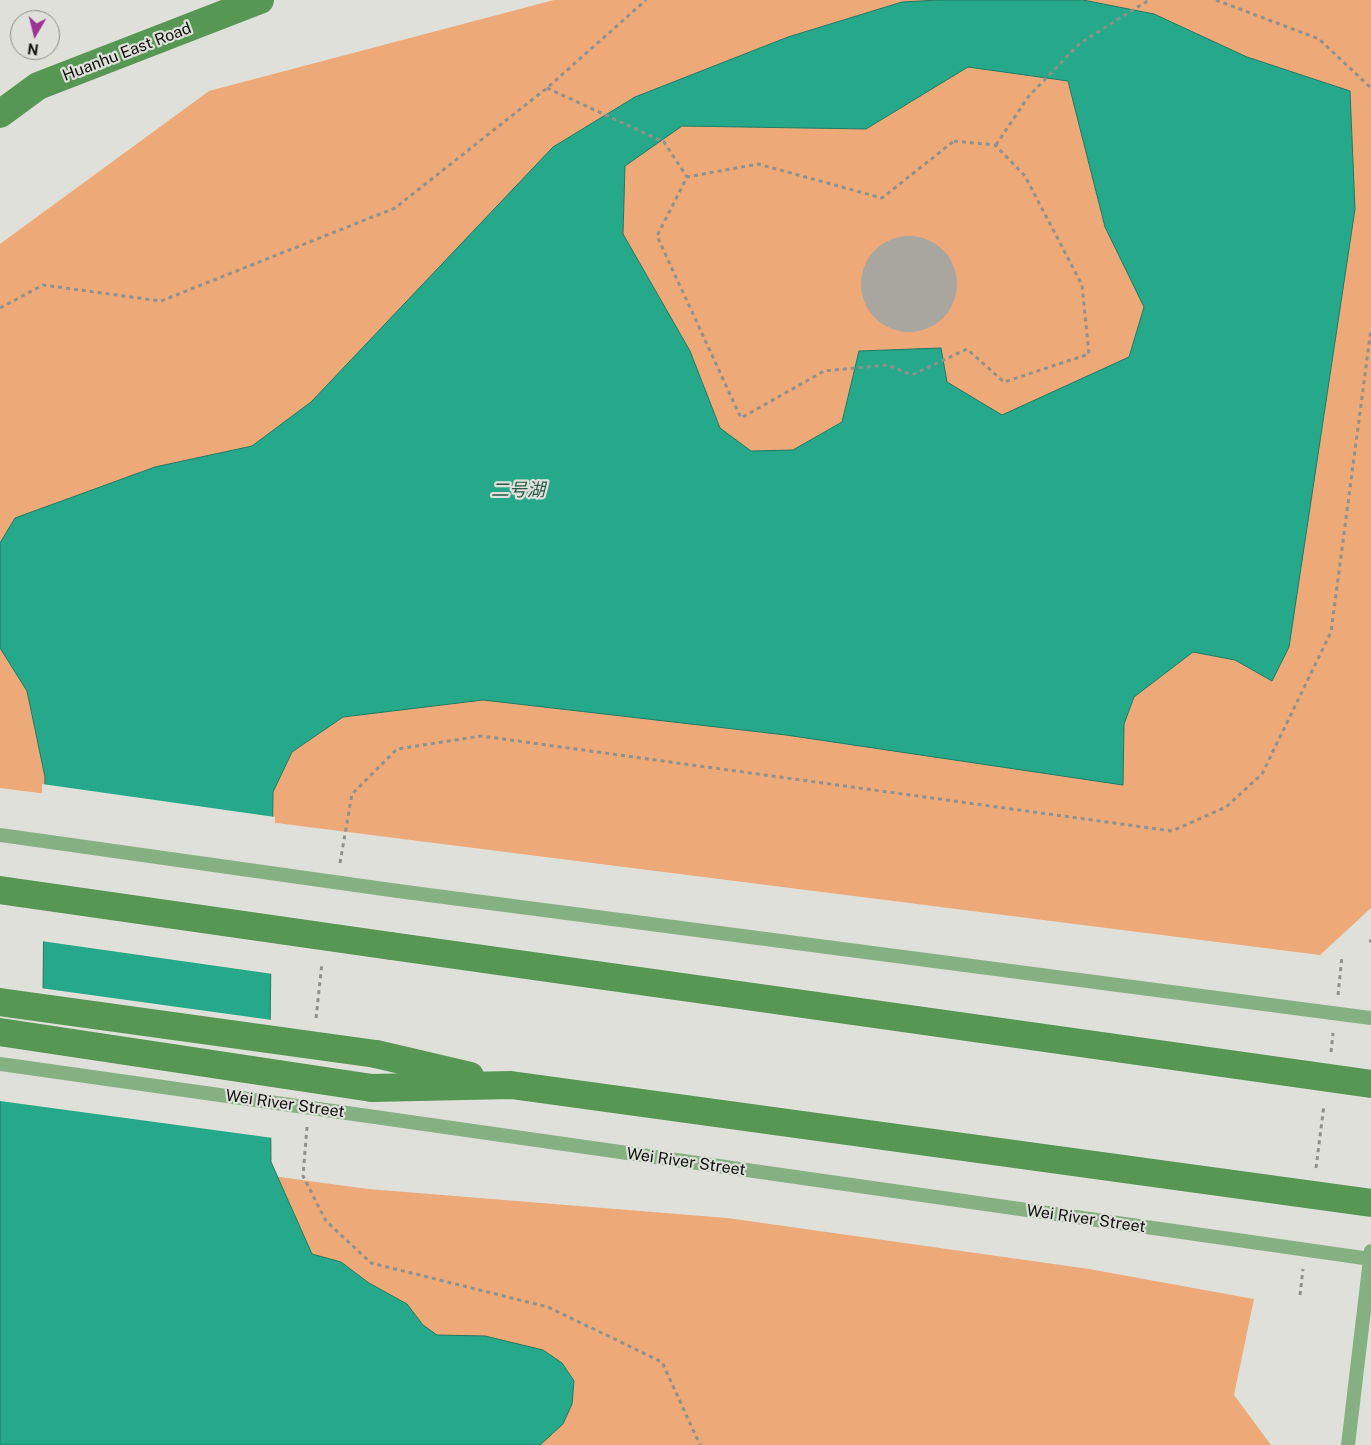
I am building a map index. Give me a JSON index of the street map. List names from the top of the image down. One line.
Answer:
{"streets":{"main road":["Huanhu East Road","Wei River Street"]},"water":["二号湖"],"north":"bottom"}
